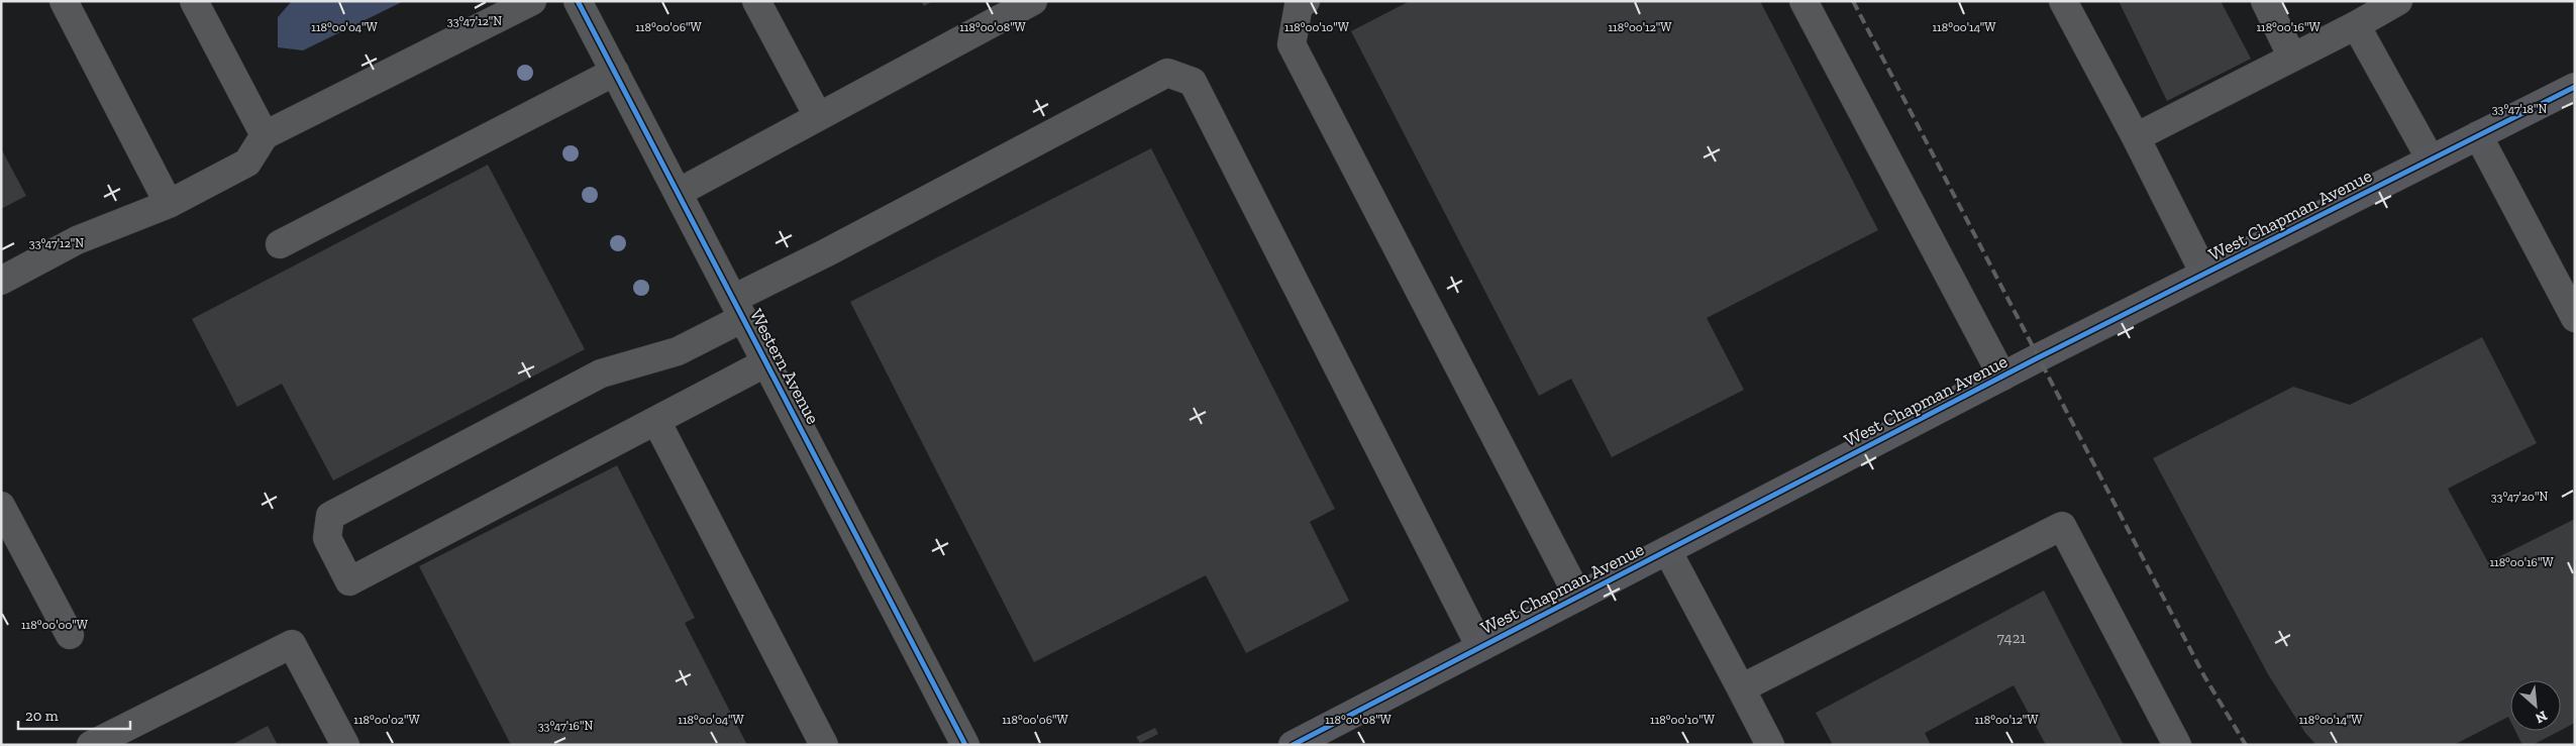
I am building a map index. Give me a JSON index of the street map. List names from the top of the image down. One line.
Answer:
{"streets":{"main road":["West Chapman Avenue"],"street":["Western Avenue"]},"house_numbers":["7421"],"scale_bar":"20 m","north":"bottom right","coordinates":["33°47'12\"N","118°00'04\"W","118°00'06\"W","118°00'08\"W","118°00'10\"W","118°00'12\"W","118°00'14\"W","118°00'16\"W","33°47'18\"N","33°47'20\"N","118°00'00\"W","118°00'02\"W","33°47'16\"N"]}
